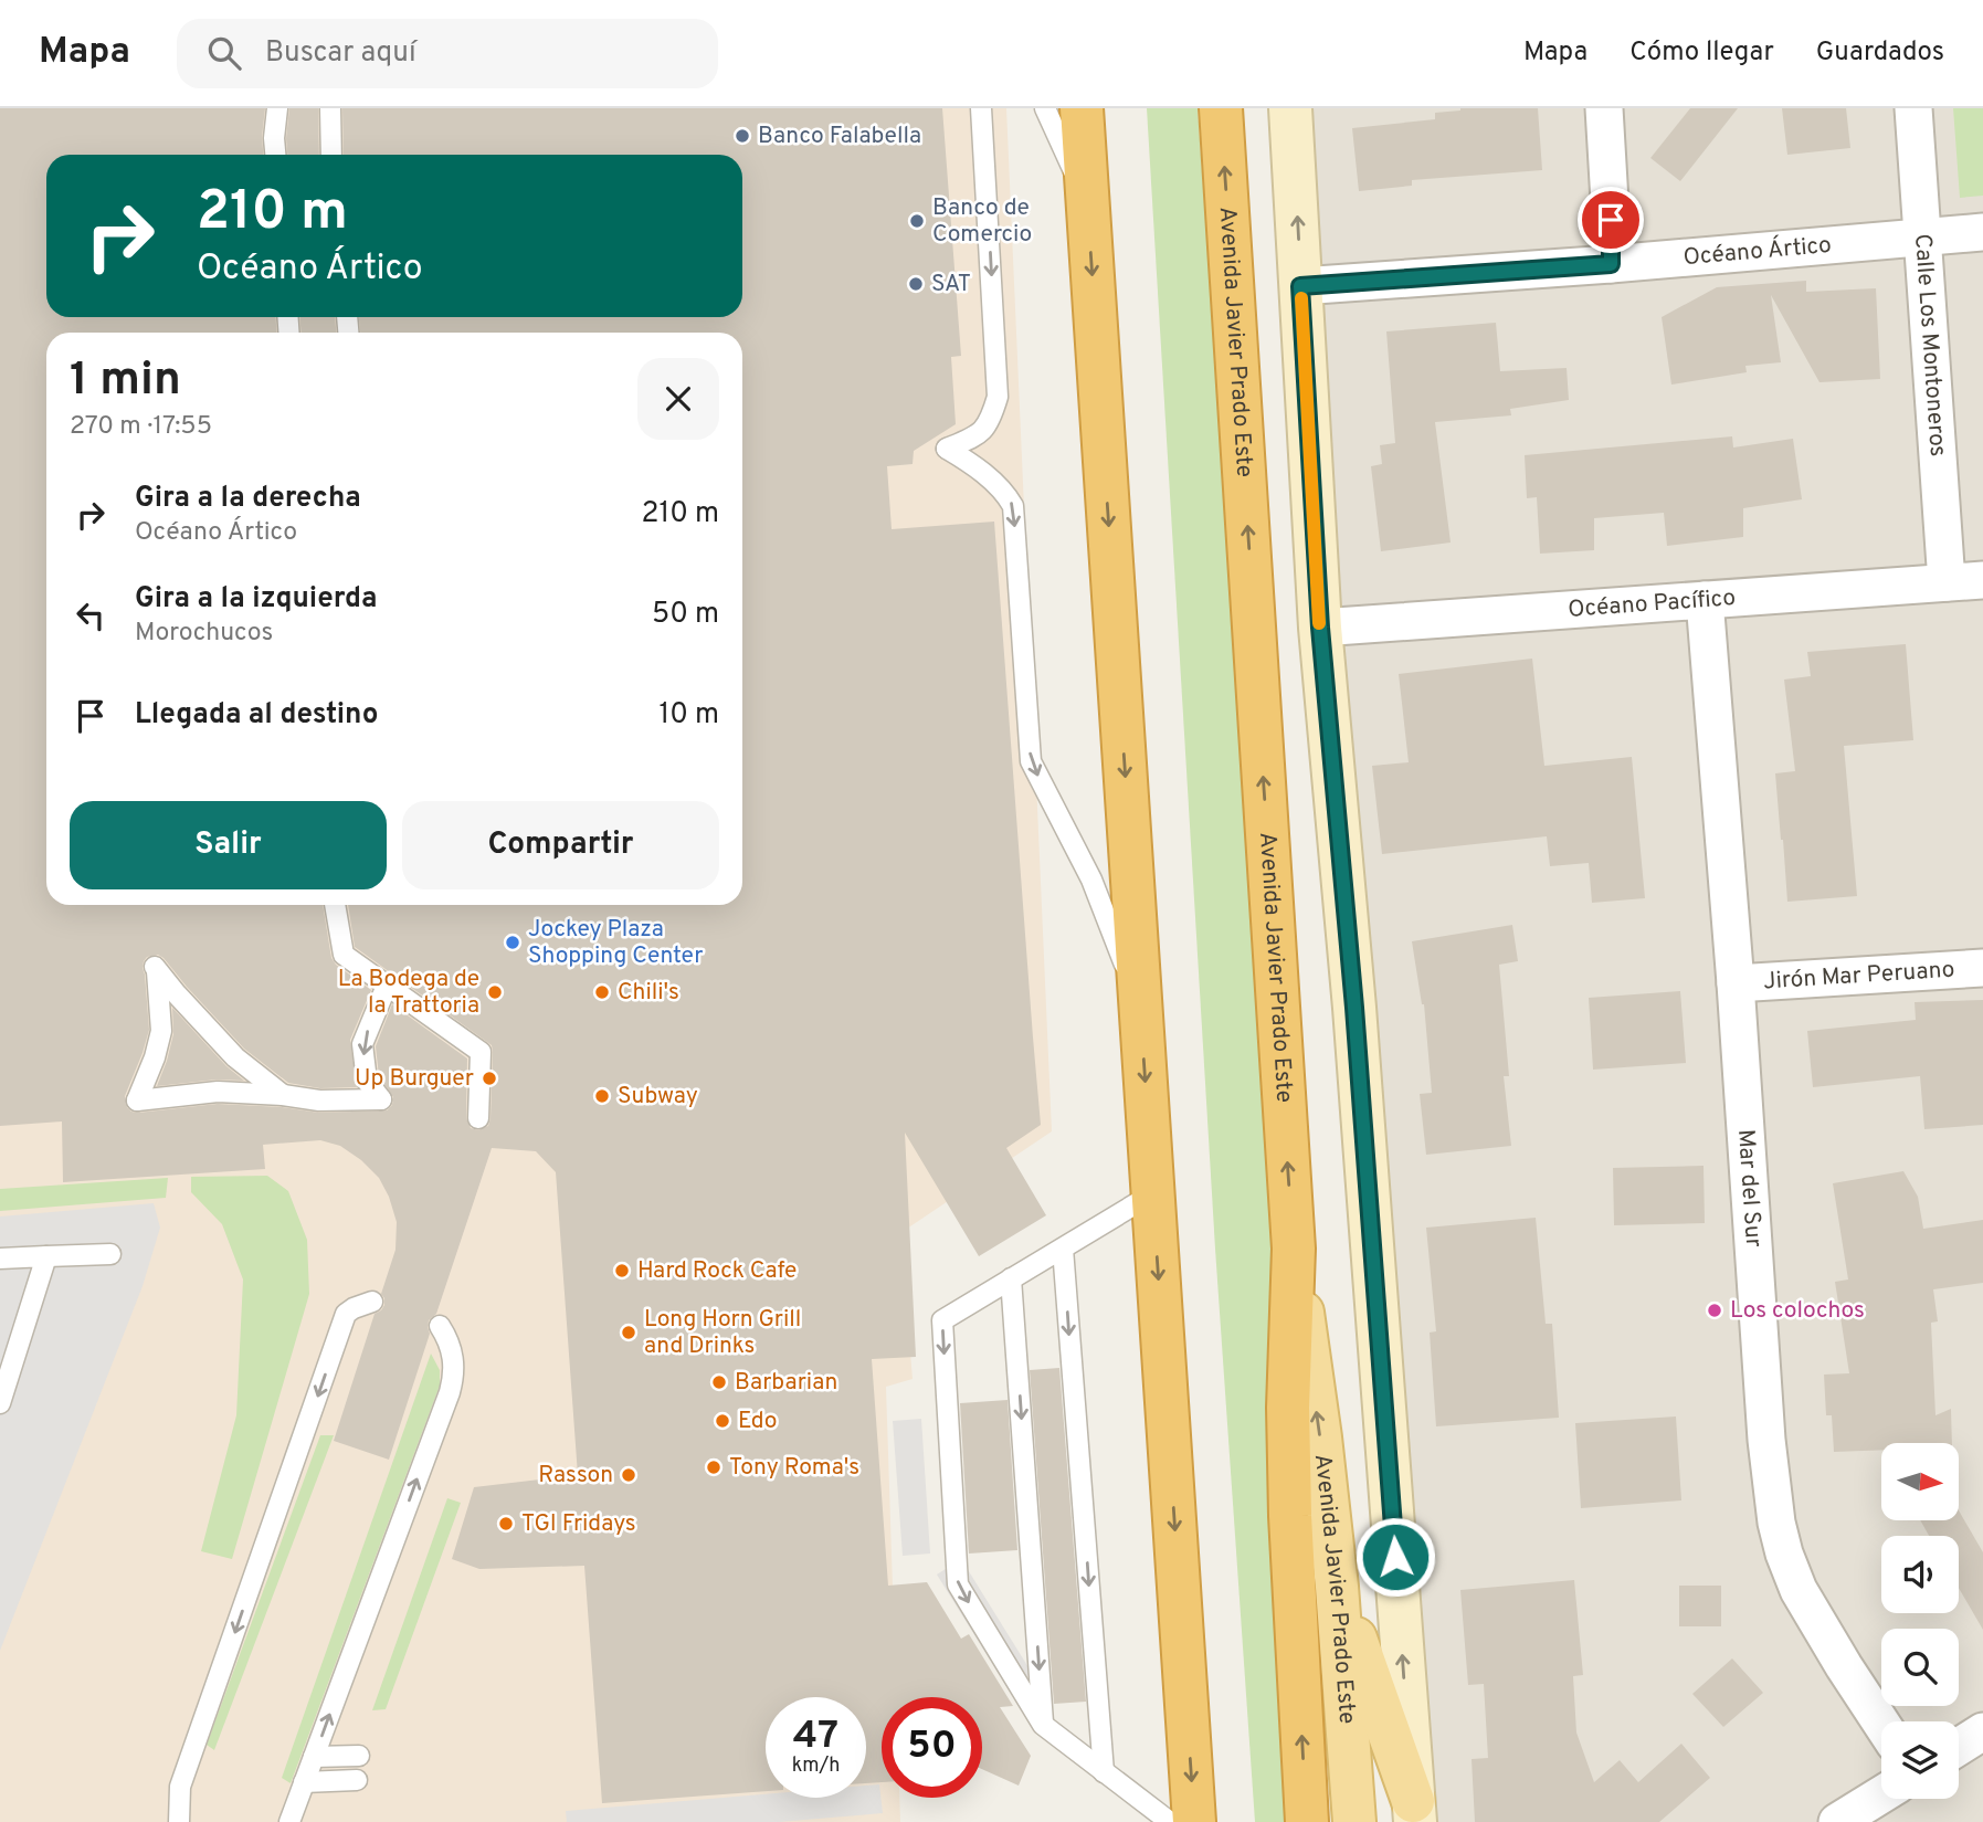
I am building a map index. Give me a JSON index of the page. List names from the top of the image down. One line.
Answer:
{"streets":{"highway":["Avenida Javier Prado Este"],"street":["Océano Ártico","Calle Los Montoneros","Océano Pacífico","Jirón Mar Peruano","Mar del Sur"]},"crossings":[["Océano Ártico","Calle Los Montoneros"],["Calle Los Montoneros","Océano Pacífico"],["Océano Pacífico","Mar del Sur"],["Jirón Mar Peruano","Mar del Sur"]],"places":["Banco Falabella","Banco de Comercio","SAT","Jockey Plaza Shopping Center","La Bodega de la Trattoria","Chili's","Up Burguer","Subway","Hard Rock Cafe","Los colochos","Long Horn Grill and Drinks","Barbarian","Edo","Tony Roma's","Rasson","TGI Fridays"],"north":"right","page":{"header":"Mapa","search":"Buscar aquí","nav":["Mapa","Cómo llegar","Guardados"],"turn":["210 m","Océano Ártico"],"heading":["1 min","270 m · 17:55"],"list":[{"name":"Gira a la derecha","note":"Océano Ártico","value":"210 m"},{"name":"Gira a la izquierda","note":"Morochucos","value":"50 m"},{"name":"Llegada al destino","value":"10 m"}],"buttons":["Salir","Compartir"],"speed":"47 km/h","limit":"50"}}
